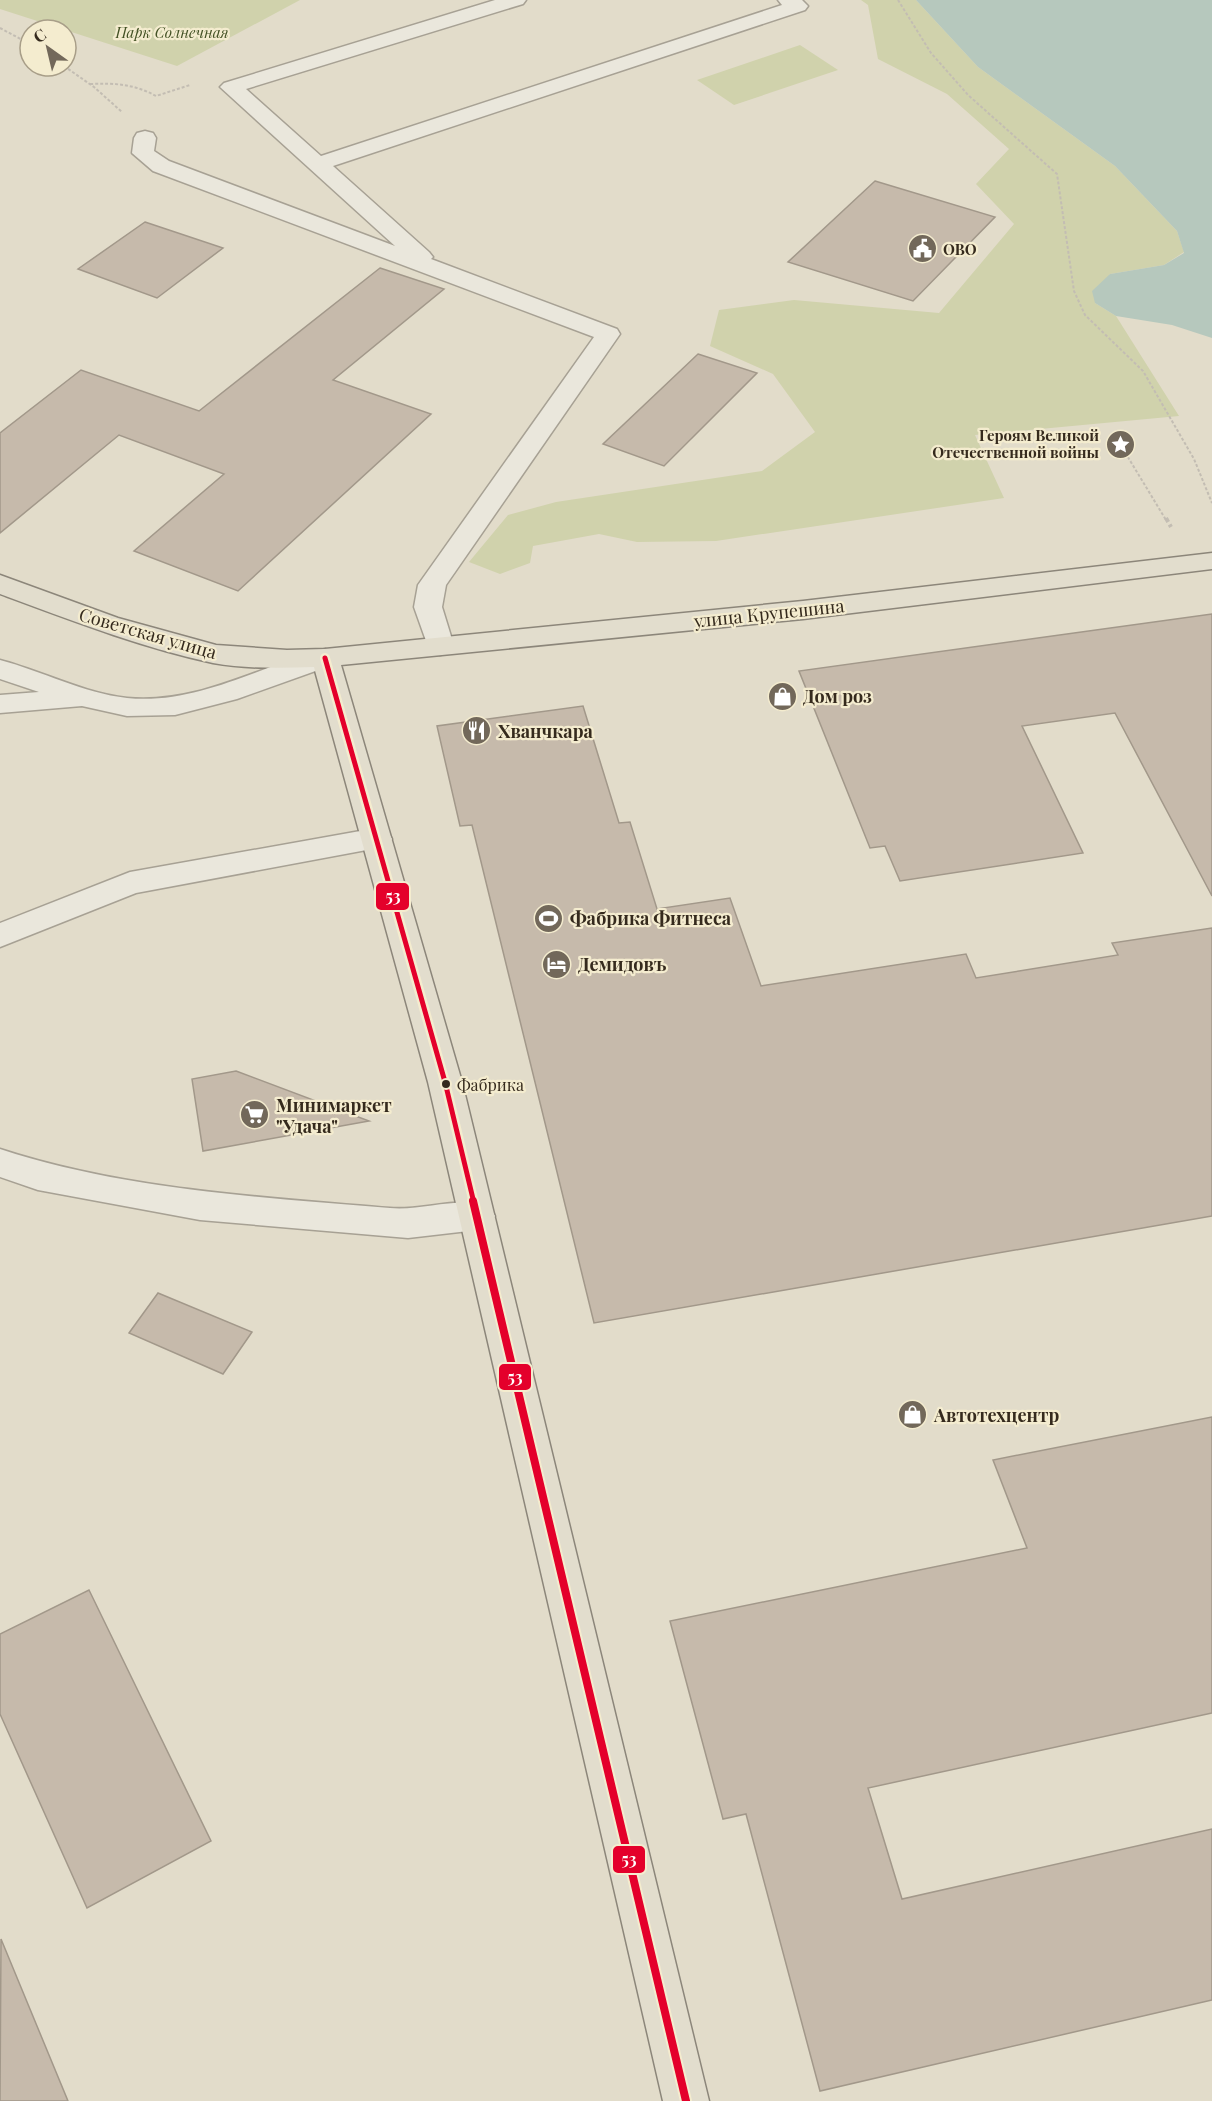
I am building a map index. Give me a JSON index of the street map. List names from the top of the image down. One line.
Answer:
{"streets":{"main road":["улица Крупешина","Советская улица"]},"crossings":[["улица Крупешина","Советская улица"]],"parks":["Парк Солнечная"],"places":{"public building":["ОВО"],"place":["Героям Великой Отечественной войны"],"shop":["Дом роз","Автотехцентр"],"restaurant":["Хванчкара"],"sports":["Фабрика Фитнеса"],"hotel":["Демидовъ"],"other":["Фабрика"],"supermarket":["Минимаркет \"Удача\""]},"lines":["transit line 53"],"north":"top left"}
